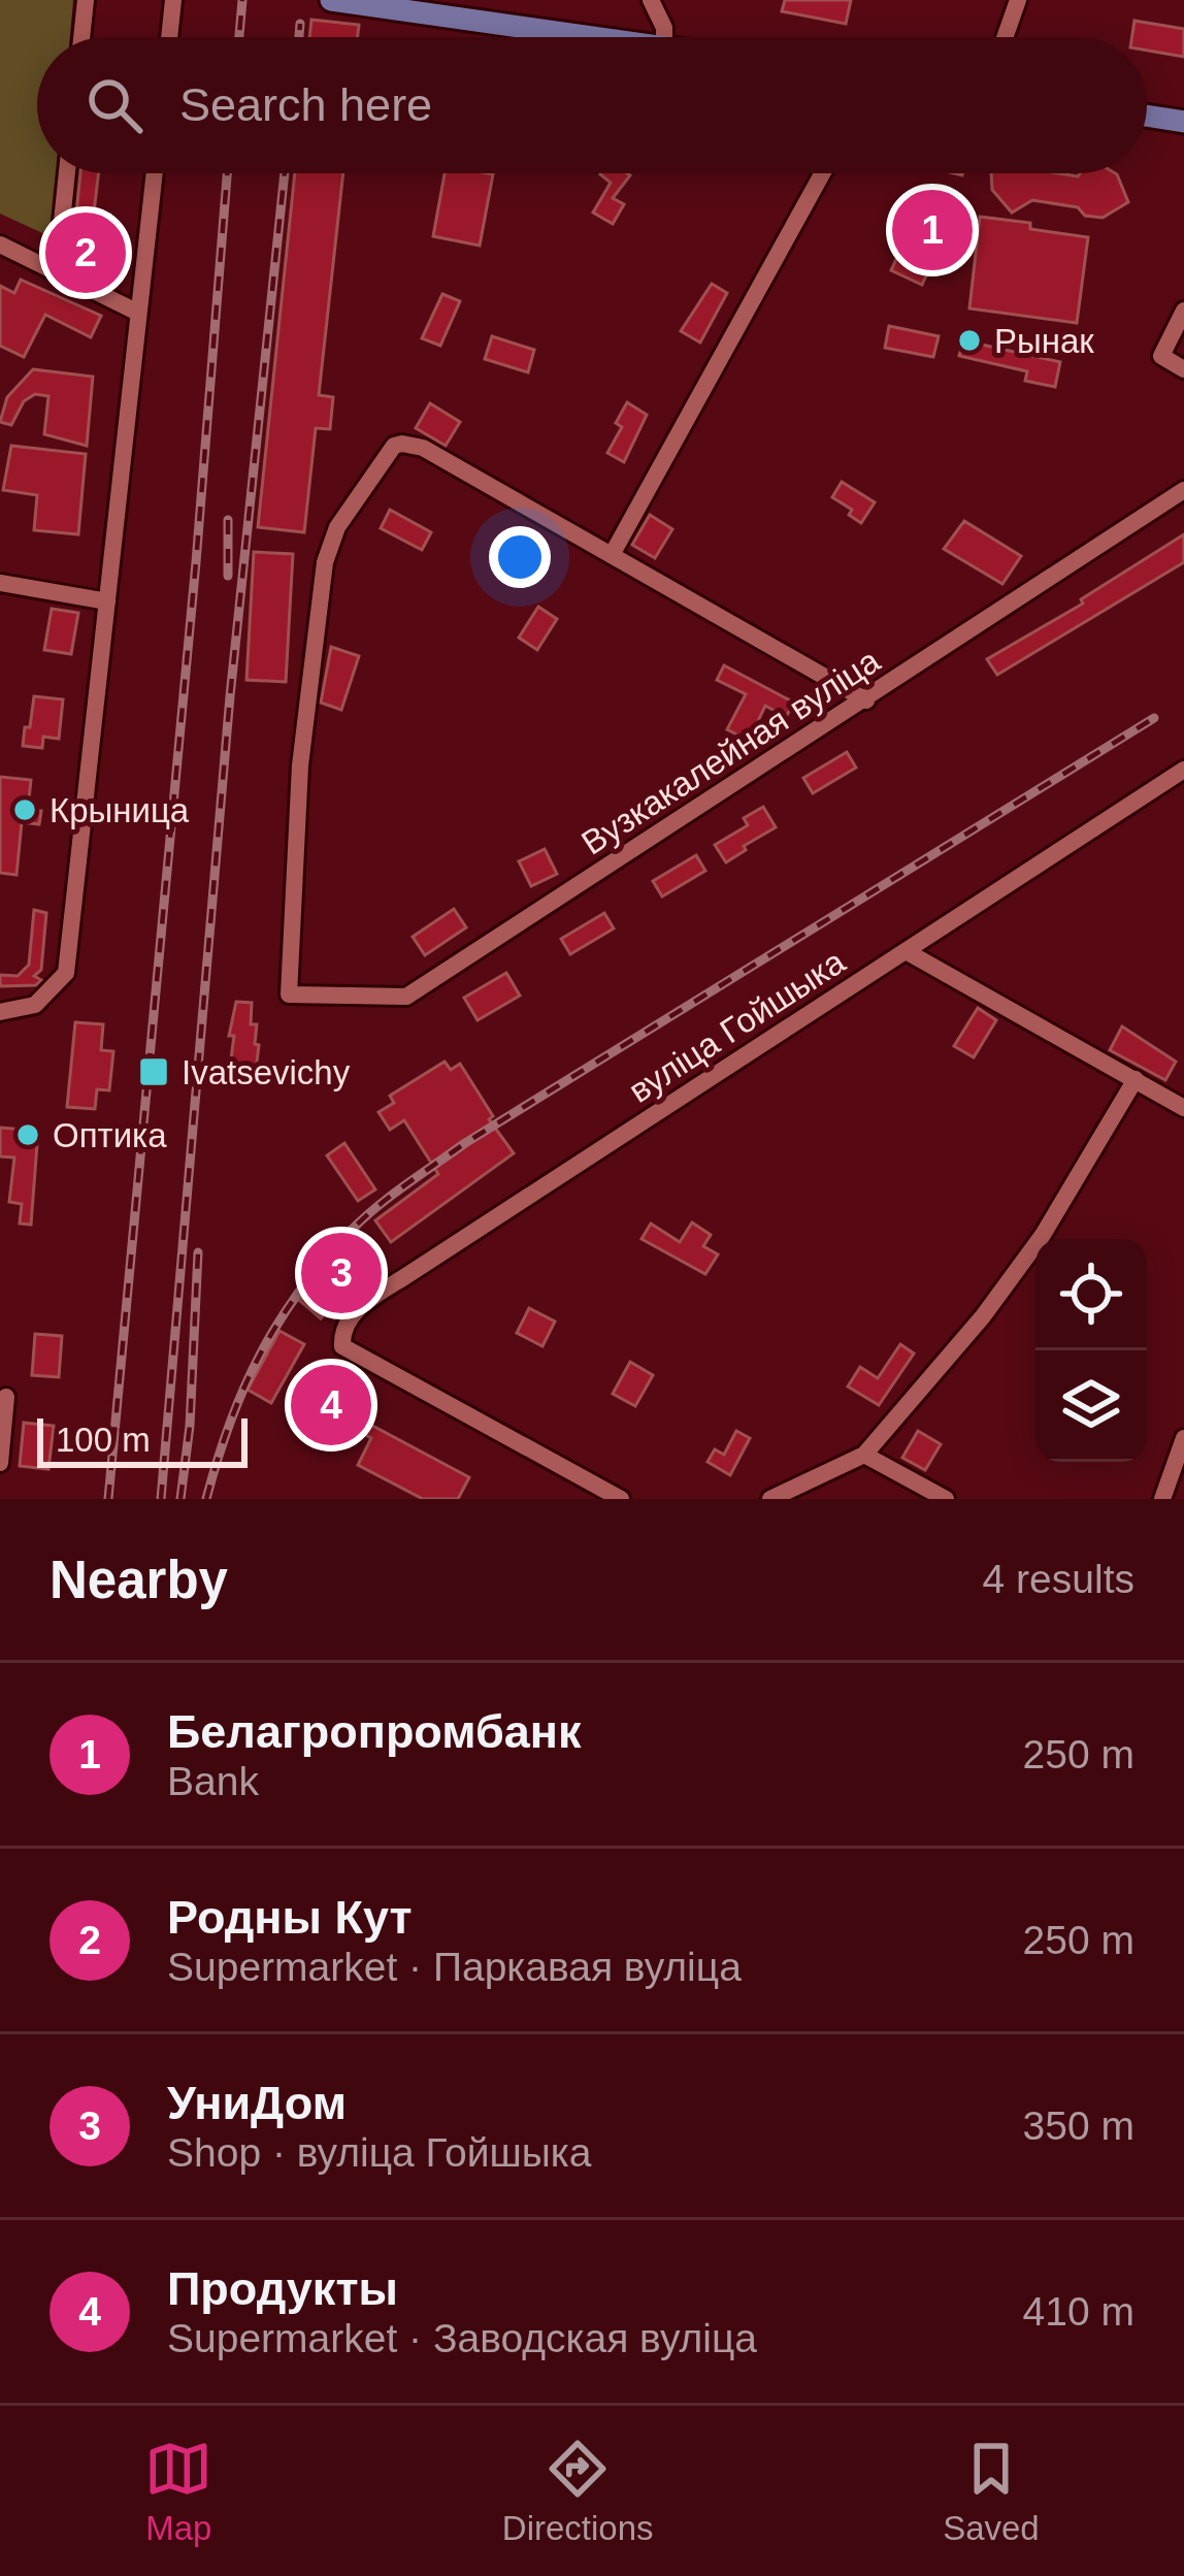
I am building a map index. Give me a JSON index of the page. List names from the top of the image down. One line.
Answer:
{"streets":{"street":["Вузкакалейная вуліца","вуліца Гойшыка"]},"places":{"other":["Рынак","Крыница","Оптика"],"transit":["Ivatsevichy"]},"scale_bar":"100 m","page":{"search":"Search here","pins":["1","2","3","4"],"scale":"100 m","heading":["Nearby","4 results"],"list":[{"mark":"1","name":"Белагропромбанк","note":"Bank","value":"250 m"},{"mark":"2","name":"Родны Кут","note":"Supermarket · Паркавая вуліца","value":"250 m"},{"mark":"3","name":"УниДом","note":"Shop · вуліца Гойшыка","value":"350 m"},{"mark":"4","name":"Продукты","note":"Supermarket · Заводская вуліца","value":"410 m"}],"nav":["Map","Directions","Saved"]}}
